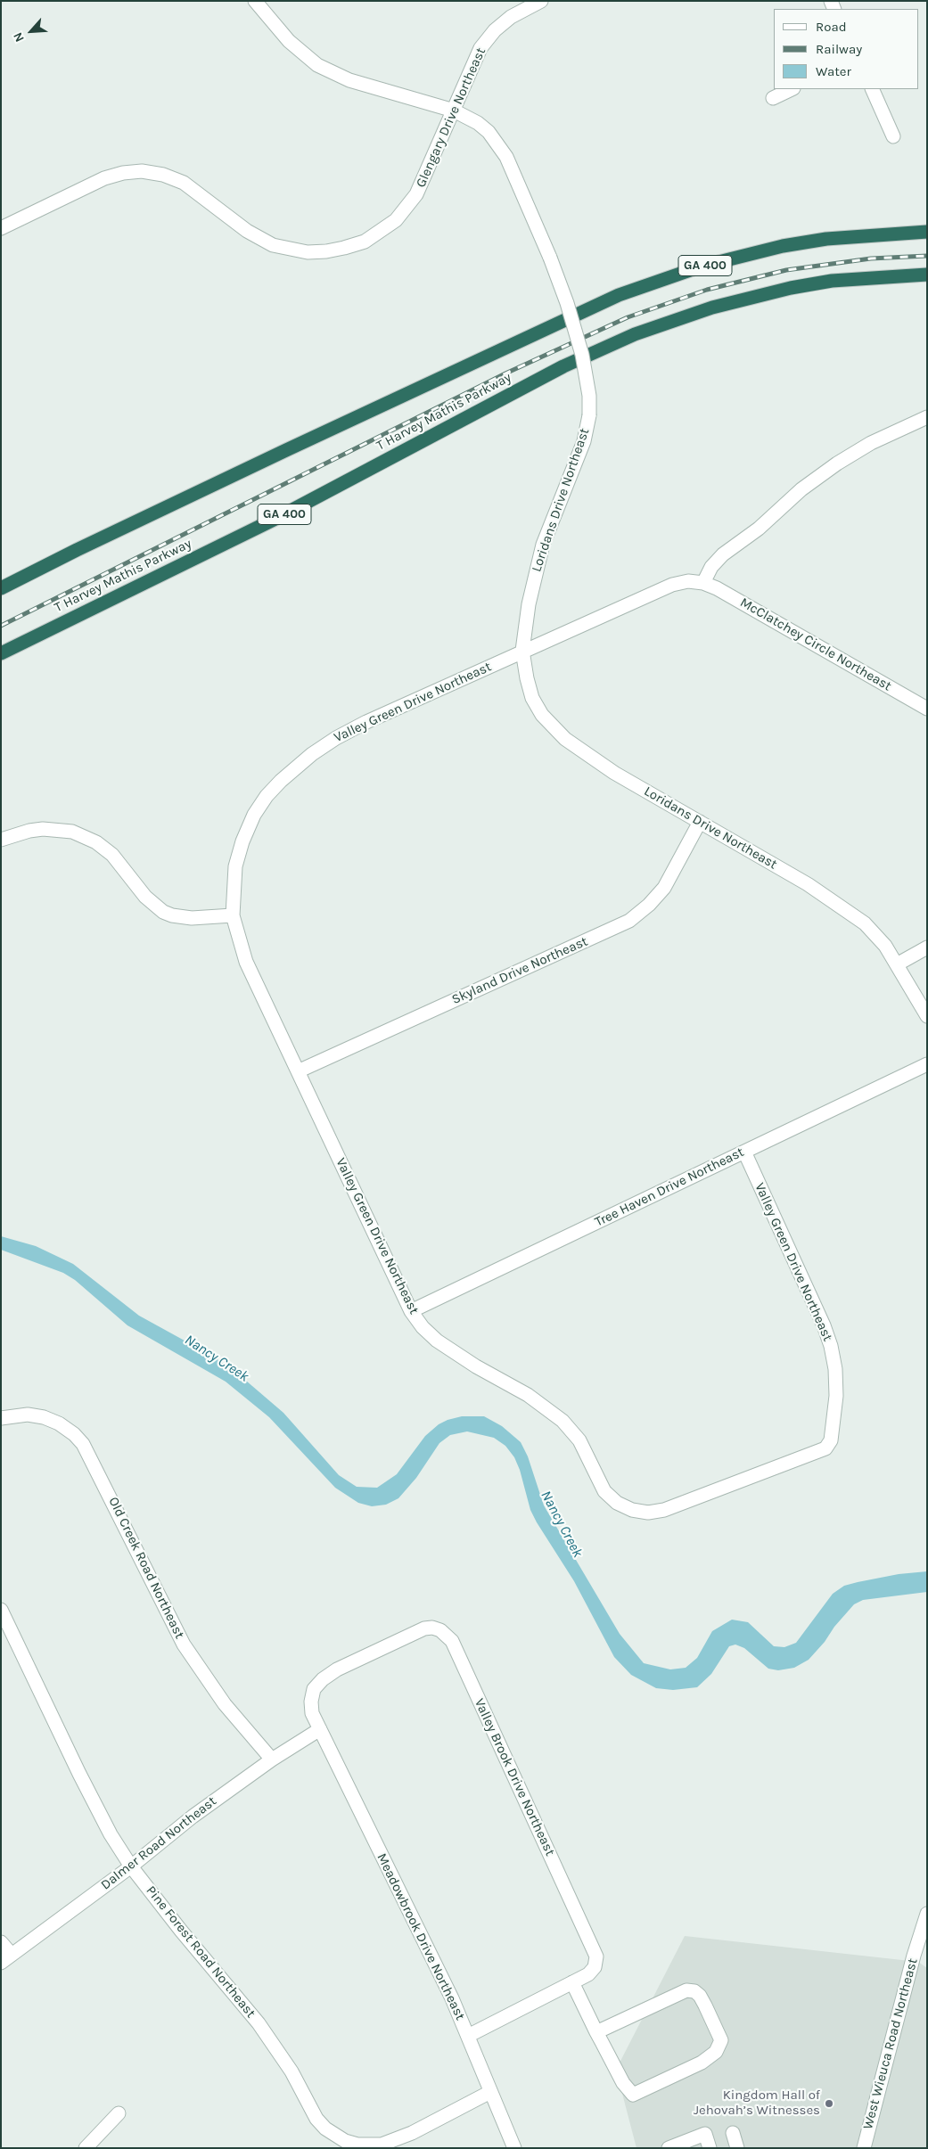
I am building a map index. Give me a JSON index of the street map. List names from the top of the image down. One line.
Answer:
{"streets":{"highway":["GA 400","T Harvey Mathis Parkway"],"street":["Glengary Drive Northeast","Loridans Drive Northeast","McClatchey Circle Northeast","Valley Green Drive Northeast","Skyland Drive Northeast","Tree Haven Drive Northeast","Old Creek Road Northeast","Valley Brook Drive Northeast","Dalmer Road Northeast","Meadowbrook Drive Northeast","Pine Forest Road Northeast","West Wieuca Road Northeast"]},"crossings":[["Glengary Drive Northeast","Loridans Drive Northeast"],["Loridans Drive Northeast","McClatchey Circle Northeast"],["Loridans Drive Northeast","Valley Green Drive Northeast"],["Loridans Drive Northeast","Skyland Drive Northeast"],["McClatchey Circle Northeast","Valley Green Drive Northeast"],["Valley Green Drive Northeast","Skyland Drive Northeast"],["Valley Green Drive Northeast","Tree Haven Drive Northeast"],["Old Creek Road Northeast","Dalmer Road Northeast"],["Valley Brook Drive Northeast","Dalmer Road Northeast"],["Valley Brook Drive Northeast","Meadowbrook Drive Northeast"],["Dalmer Road Northeast","Meadowbrook Drive Northeast"],["Dalmer Road Northeast","Pine Forest Road Northeast"],["Meadowbrook Drive Northeast","Pine Forest Road Northeast"]],"water":["Nancy Creek"],"places":["Kingdom Hall of Jehovah’s Witnesses"],"legend":["Road","Railway","Water"],"north":"bottom left"}
